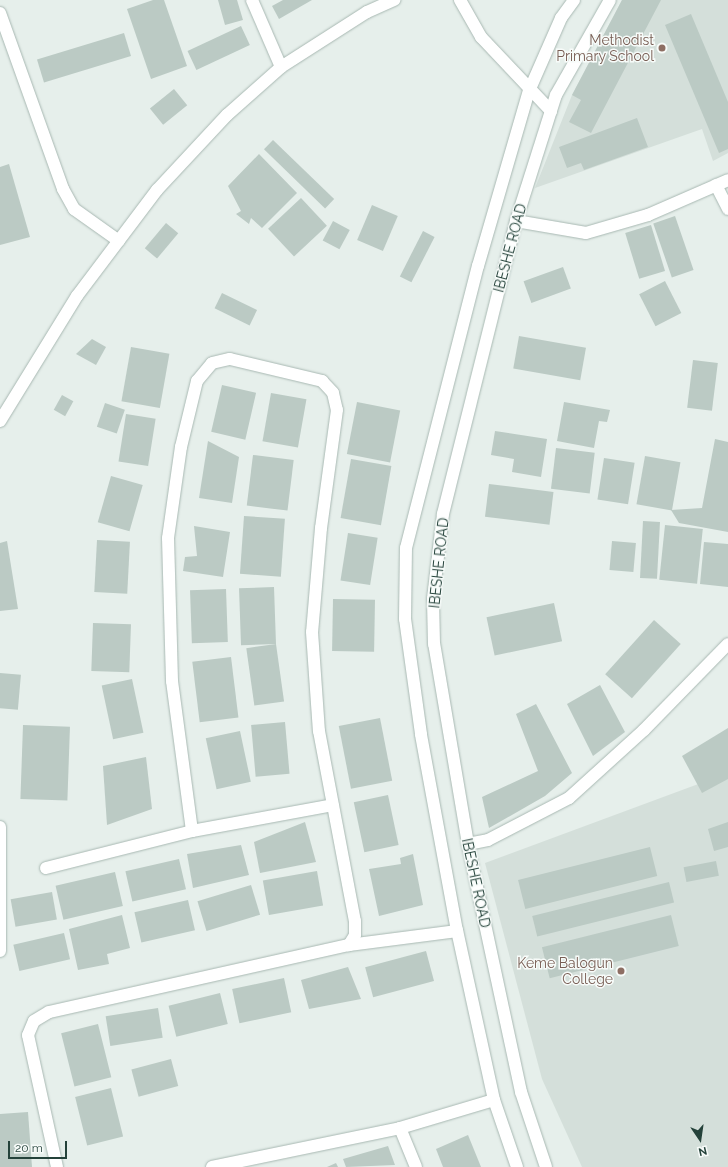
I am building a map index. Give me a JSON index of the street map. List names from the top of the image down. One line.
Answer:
{"streets":{"street":["IBESHE ROAD"]},"places":["Methodist Primary School","Keme Balogun College"],"scale_bar":"20 m","north":"bottom"}
